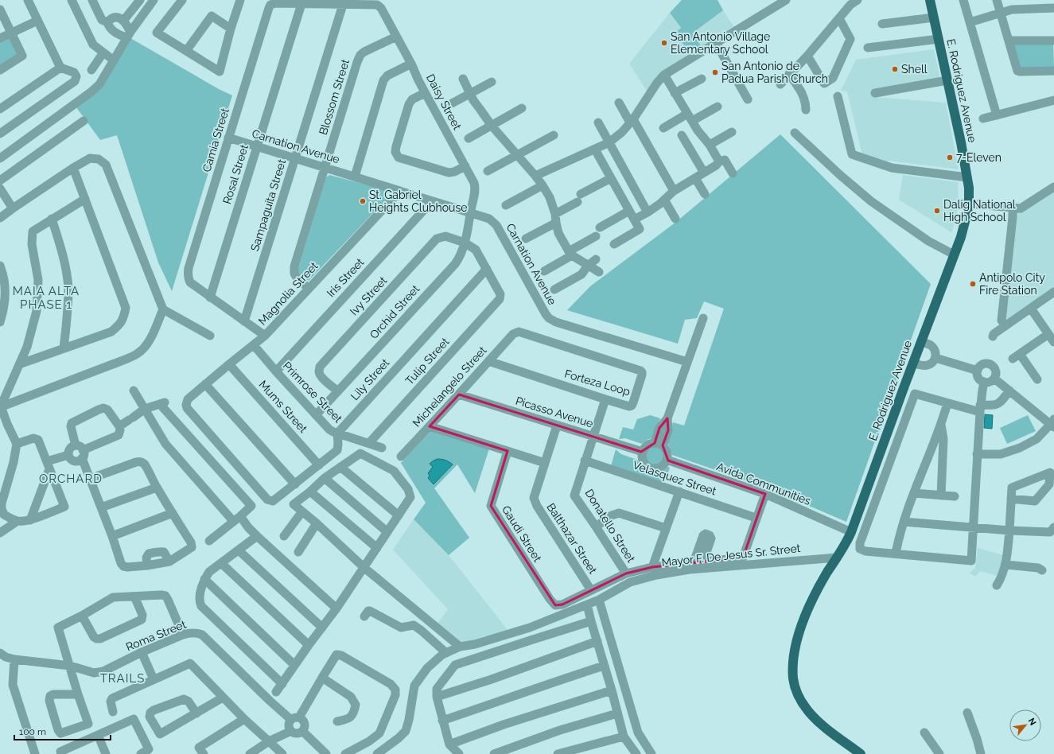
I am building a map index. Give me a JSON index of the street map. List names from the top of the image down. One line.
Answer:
{"streets":{"main road":["E. Rodriguez Avenue"],"street":["Blossom Street","Daisy Street","Camia Street","Carnation Avenue","Rosal Street","Sampaguita Street","Iris Street","Magnolia Street","Ivy Street","Orchid Street","Tulip Street","Lily Street","Forteza Loop","Michelangelo Street","Primrose Street","Mums Street","Picasso Avenue","Velasquez Street","Avida Communities","Donatello Street","Gaudi Street","Balthazar Street","Mayor F. De Jesus Sr. Street","Roma Street"]},"crossings":[["E. Rodriguez Avenue","Avida Communities"],["E. Rodriguez Avenue","Mayor F. De Jesus Sr. Street"],["Blossom Street","Daisy Street"],["Blossom Street","Carnation Avenue"],["Blossom Street","Magnolia Street"],["Daisy Street","Carnation Avenue"],["Daisy Street","Sampaguita Street"],["Daisy Street","Orchid Street"],["Camia Street","Carnation Avenue"],["Camia Street","Rosal Street"],["Carnation Avenue","Rosal Street"],["Carnation Avenue","Sampaguita Street"],["Carnation Avenue","Iris Street"],["Carnation Avenue","Magnolia Street"],["Carnation Avenue","Orchid Street"],["Iris Street","Primrose Street"],["Magnolia Street","Primrose Street"],["Magnolia Street","Mums Street"],["Ivy Street","Orchid Street"],["Orchid Street","Primrose Street"],["Tulip Street","Lily Street"],["Tulip Street","Primrose Street"],["Lily Street","Primrose Street"],["Forteza Loop","Michelangelo Street"],["Forteza Loop","Donatello Street"],["Michelangelo Street","Picasso Avenue"],["Picasso Avenue","Avida Communities"],["Picasso Avenue","Donatello Street"],["Picasso Avenue","Balthazar Street"],["Velasquez Street","Donatello Street"],["Gaudi Street","Balthazar Street"]],"districts":["MAIA ALTA PHASE 1","ORCHARD","TRAILS"],"places":["San Antonio Village Elementary School","Shell","San Antonio de Padua Parish Church","7-Eleven","St. Gabriel Heights Clubhouse","Dalig National High School","Antipolo City Fire Station"],"scale_bar":"100 m","north":"top right"}
